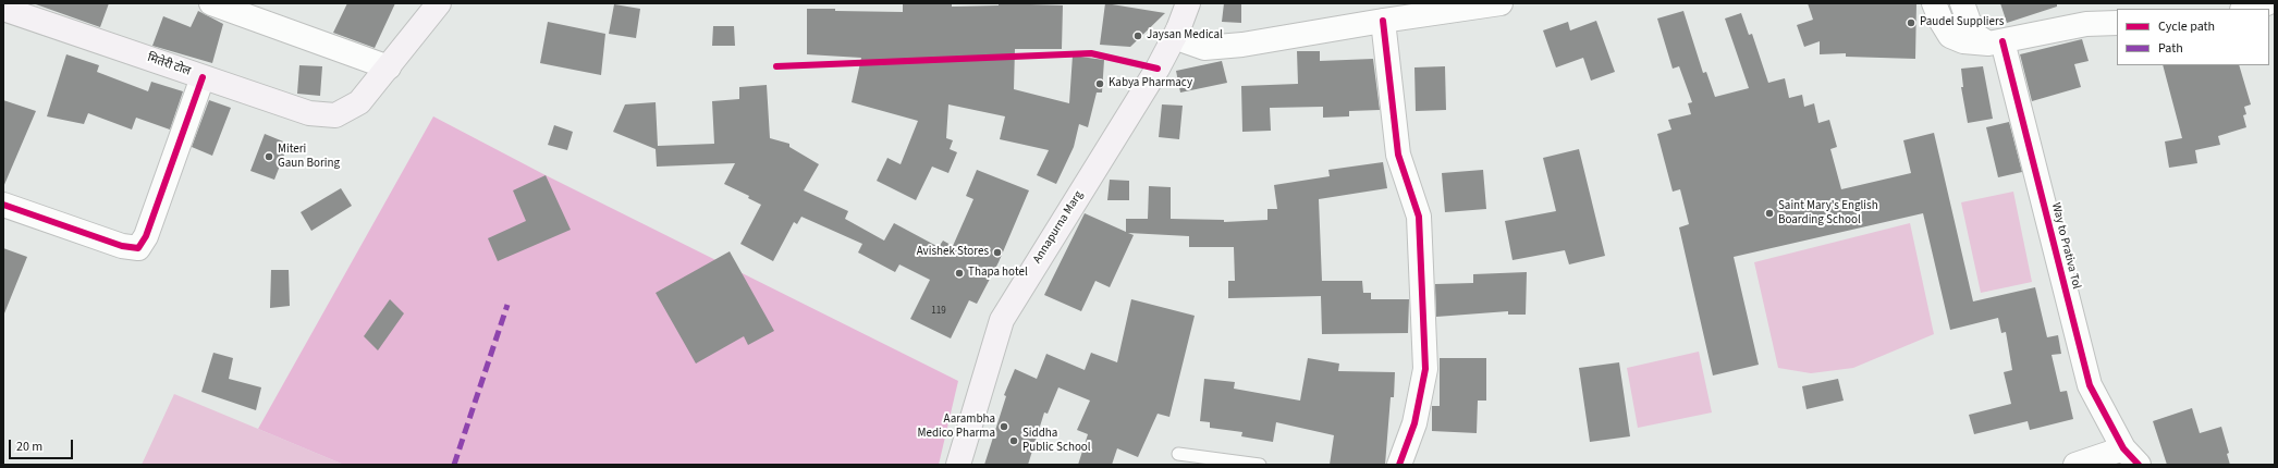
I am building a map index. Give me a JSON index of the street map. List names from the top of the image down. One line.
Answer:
{"streets":{"main road":["मितेरी टोल","Annapurna Marg"],"street":["Way to Prativa Tol"]},"places":["Paudel Suppliers","Jaysan Medical","Kabya Pharmacy","Miteri Gaun Boring","Saint Mary's English Boarding School","Avishek Stores","Thapa hotel","Aarambha Medico Pharma","Siddha Public School"],"house_numbers":["119"],"legend":["Cycle path","Path"],"scale_bar":"20 m"}
